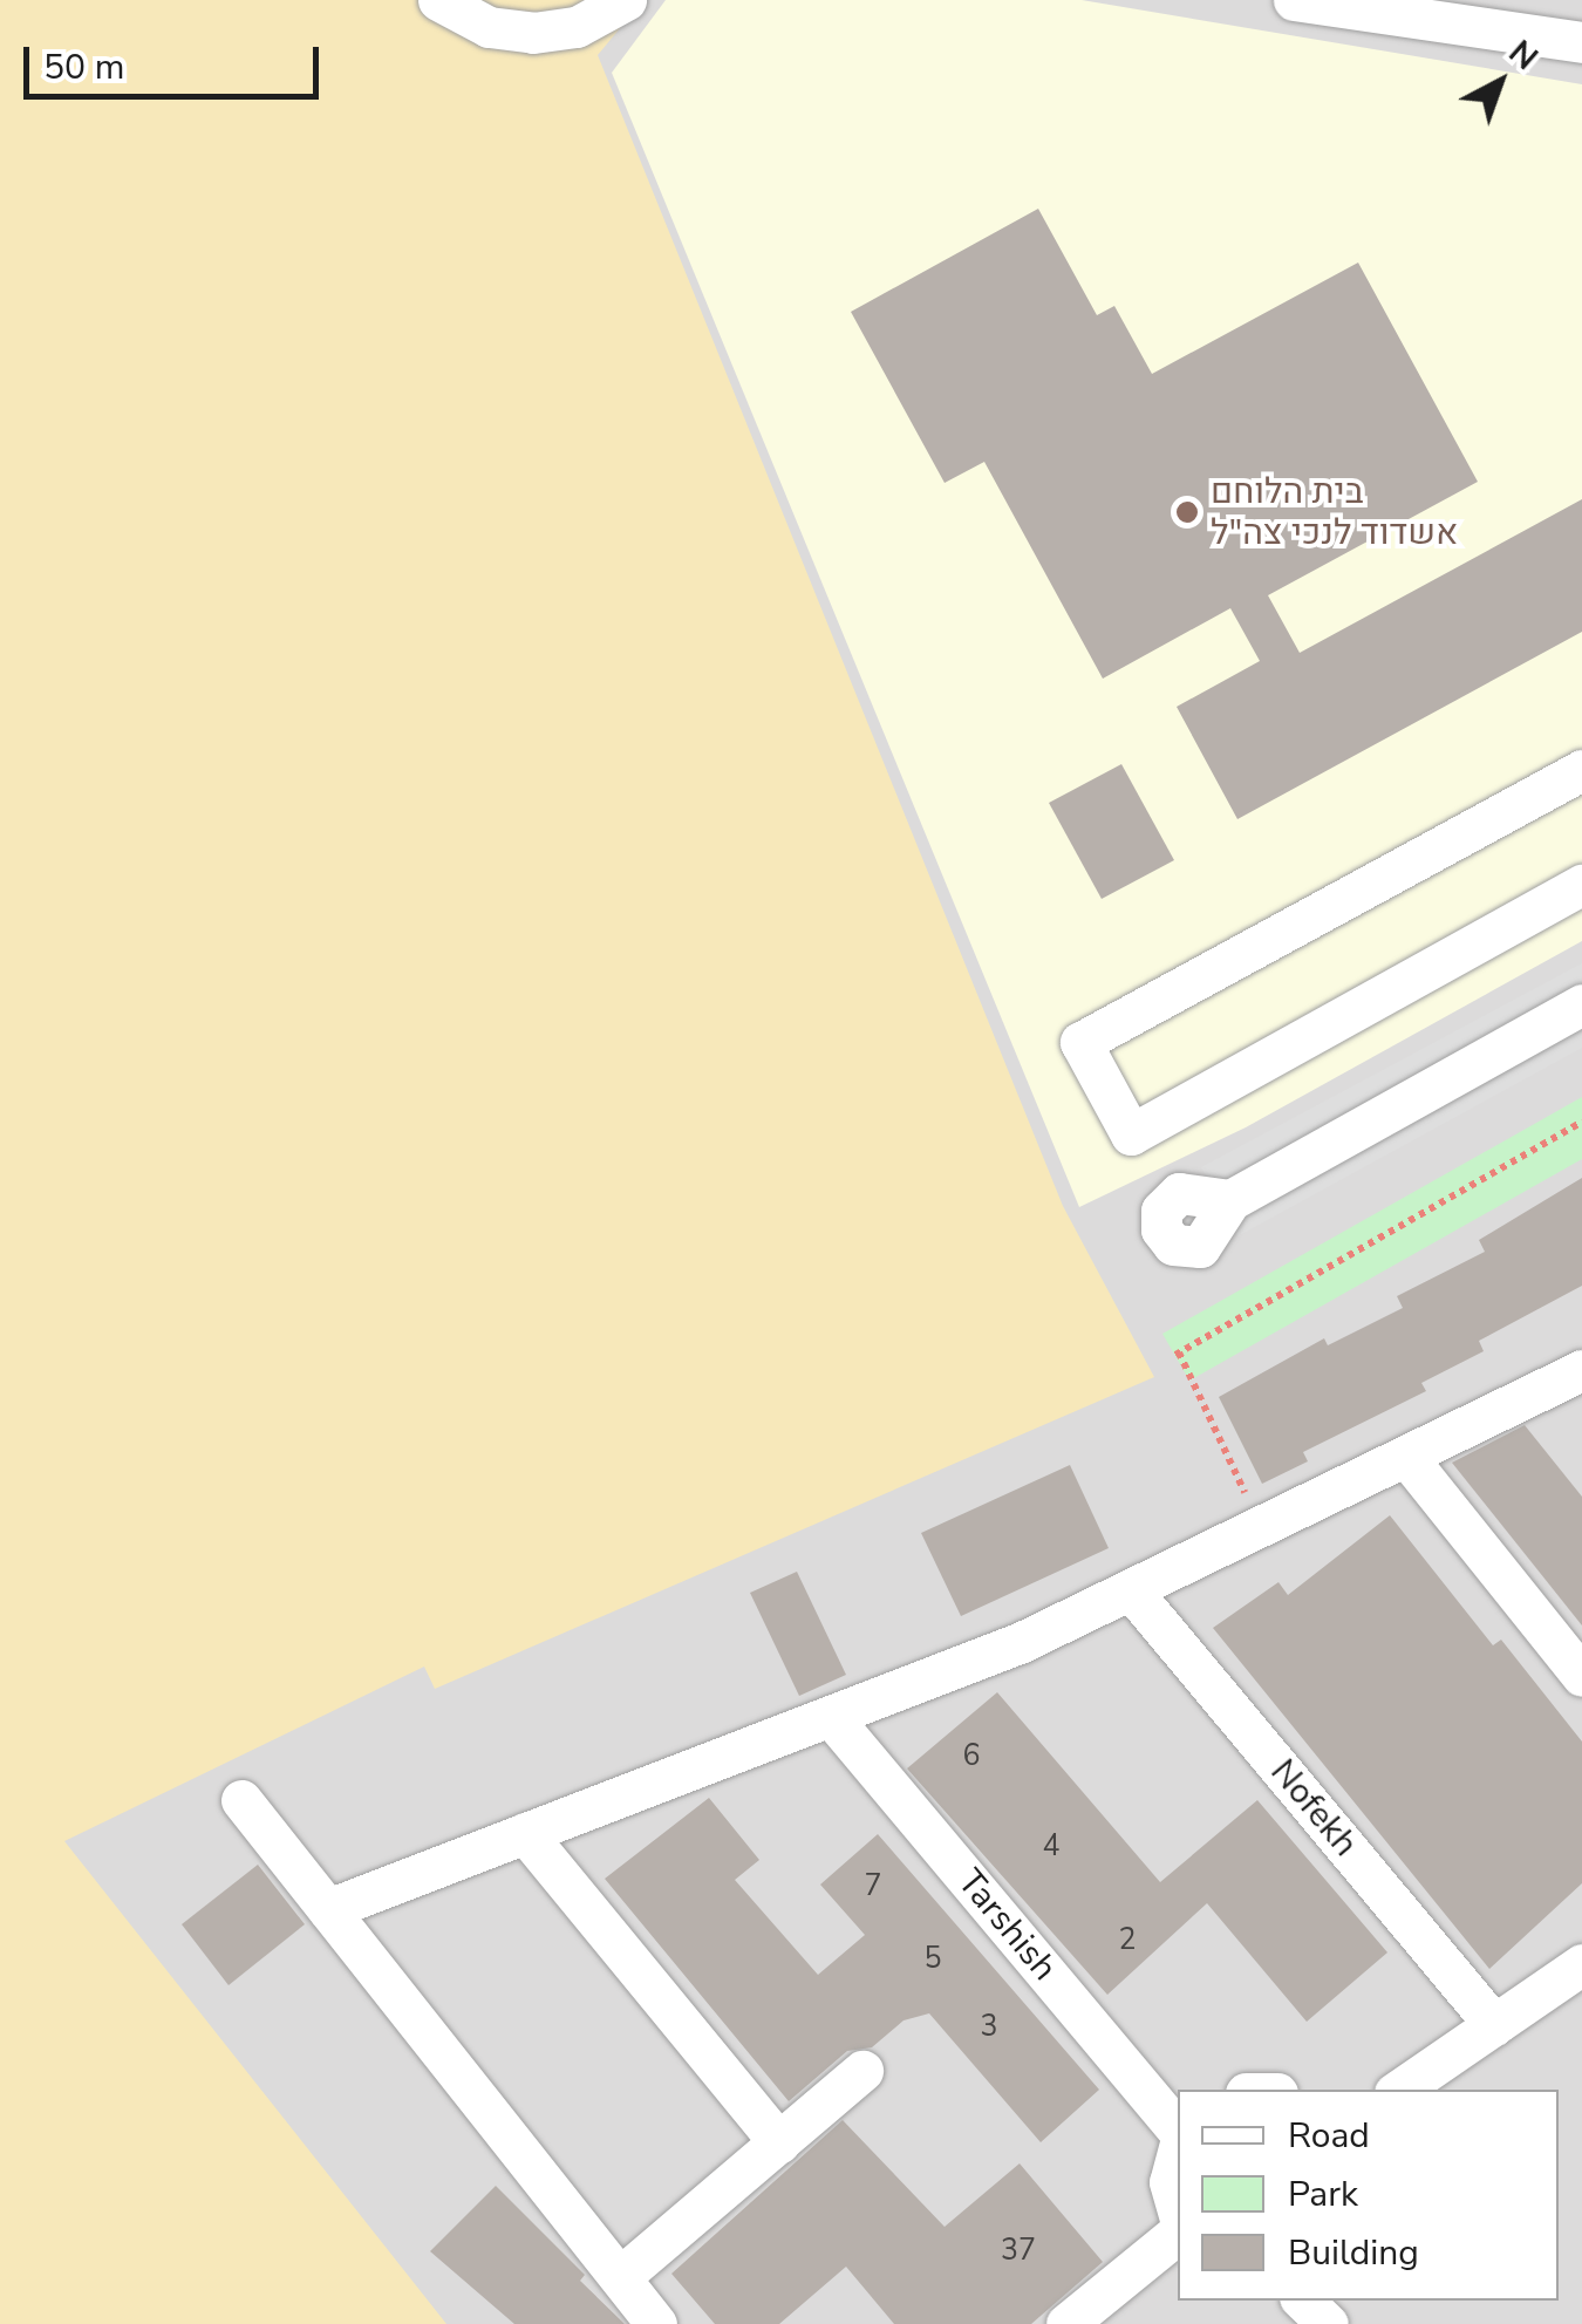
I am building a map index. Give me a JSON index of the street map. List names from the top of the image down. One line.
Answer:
{"streets":{"street":["Nofekh","Tarshish"]},"places":["בית הלוחם אשדוד לנכי צה\"ל"],"house_numbers":["6","4","7","2","5","3","37"],"legend":["Road","Park","Building"],"scale_bar":"50 m","north":"top right"}
